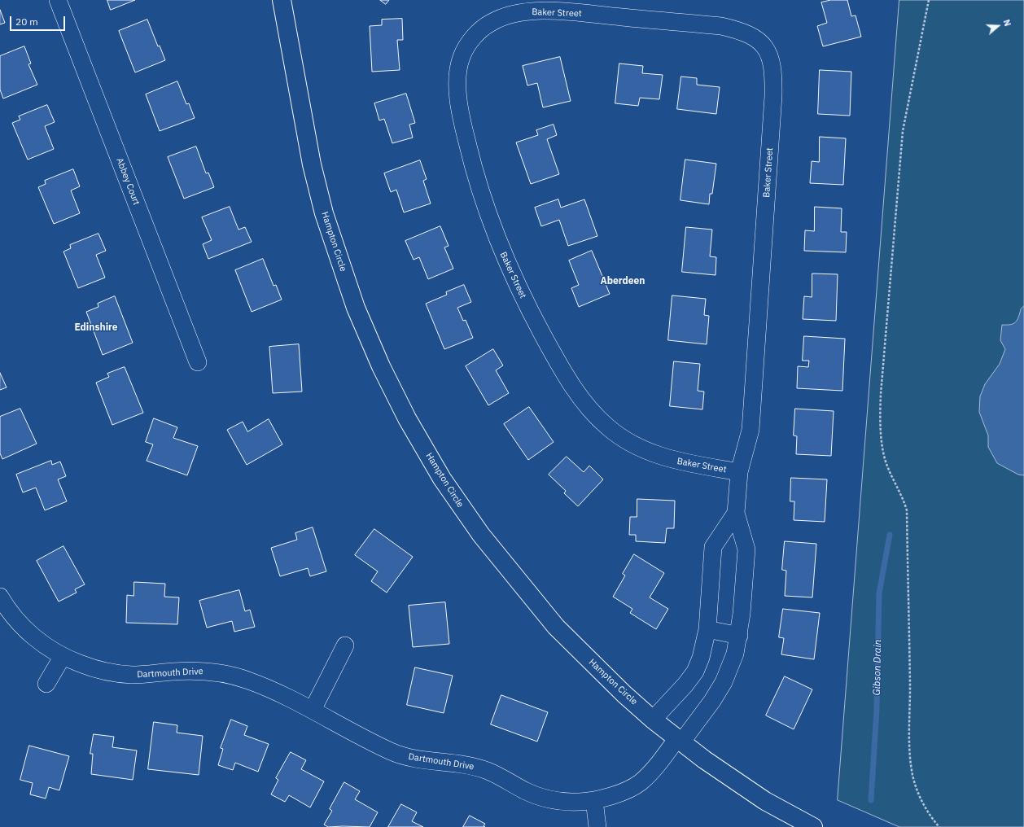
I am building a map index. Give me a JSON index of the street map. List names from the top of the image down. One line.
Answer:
{"streets":{"street":["Baker Street","Abbey Court","Hampton Circle","Dartmouth Drive"]},"crossings":[["Baker Street","Hampton Circle"],["Baker Street","Dartmouth Drive"],["Hampton Circle","Dartmouth Drive"]],"districts":["Aberdeen","Edinshire"],"water":["Gibson Drain"],"scale_bar":"20 m","north":"right"}
